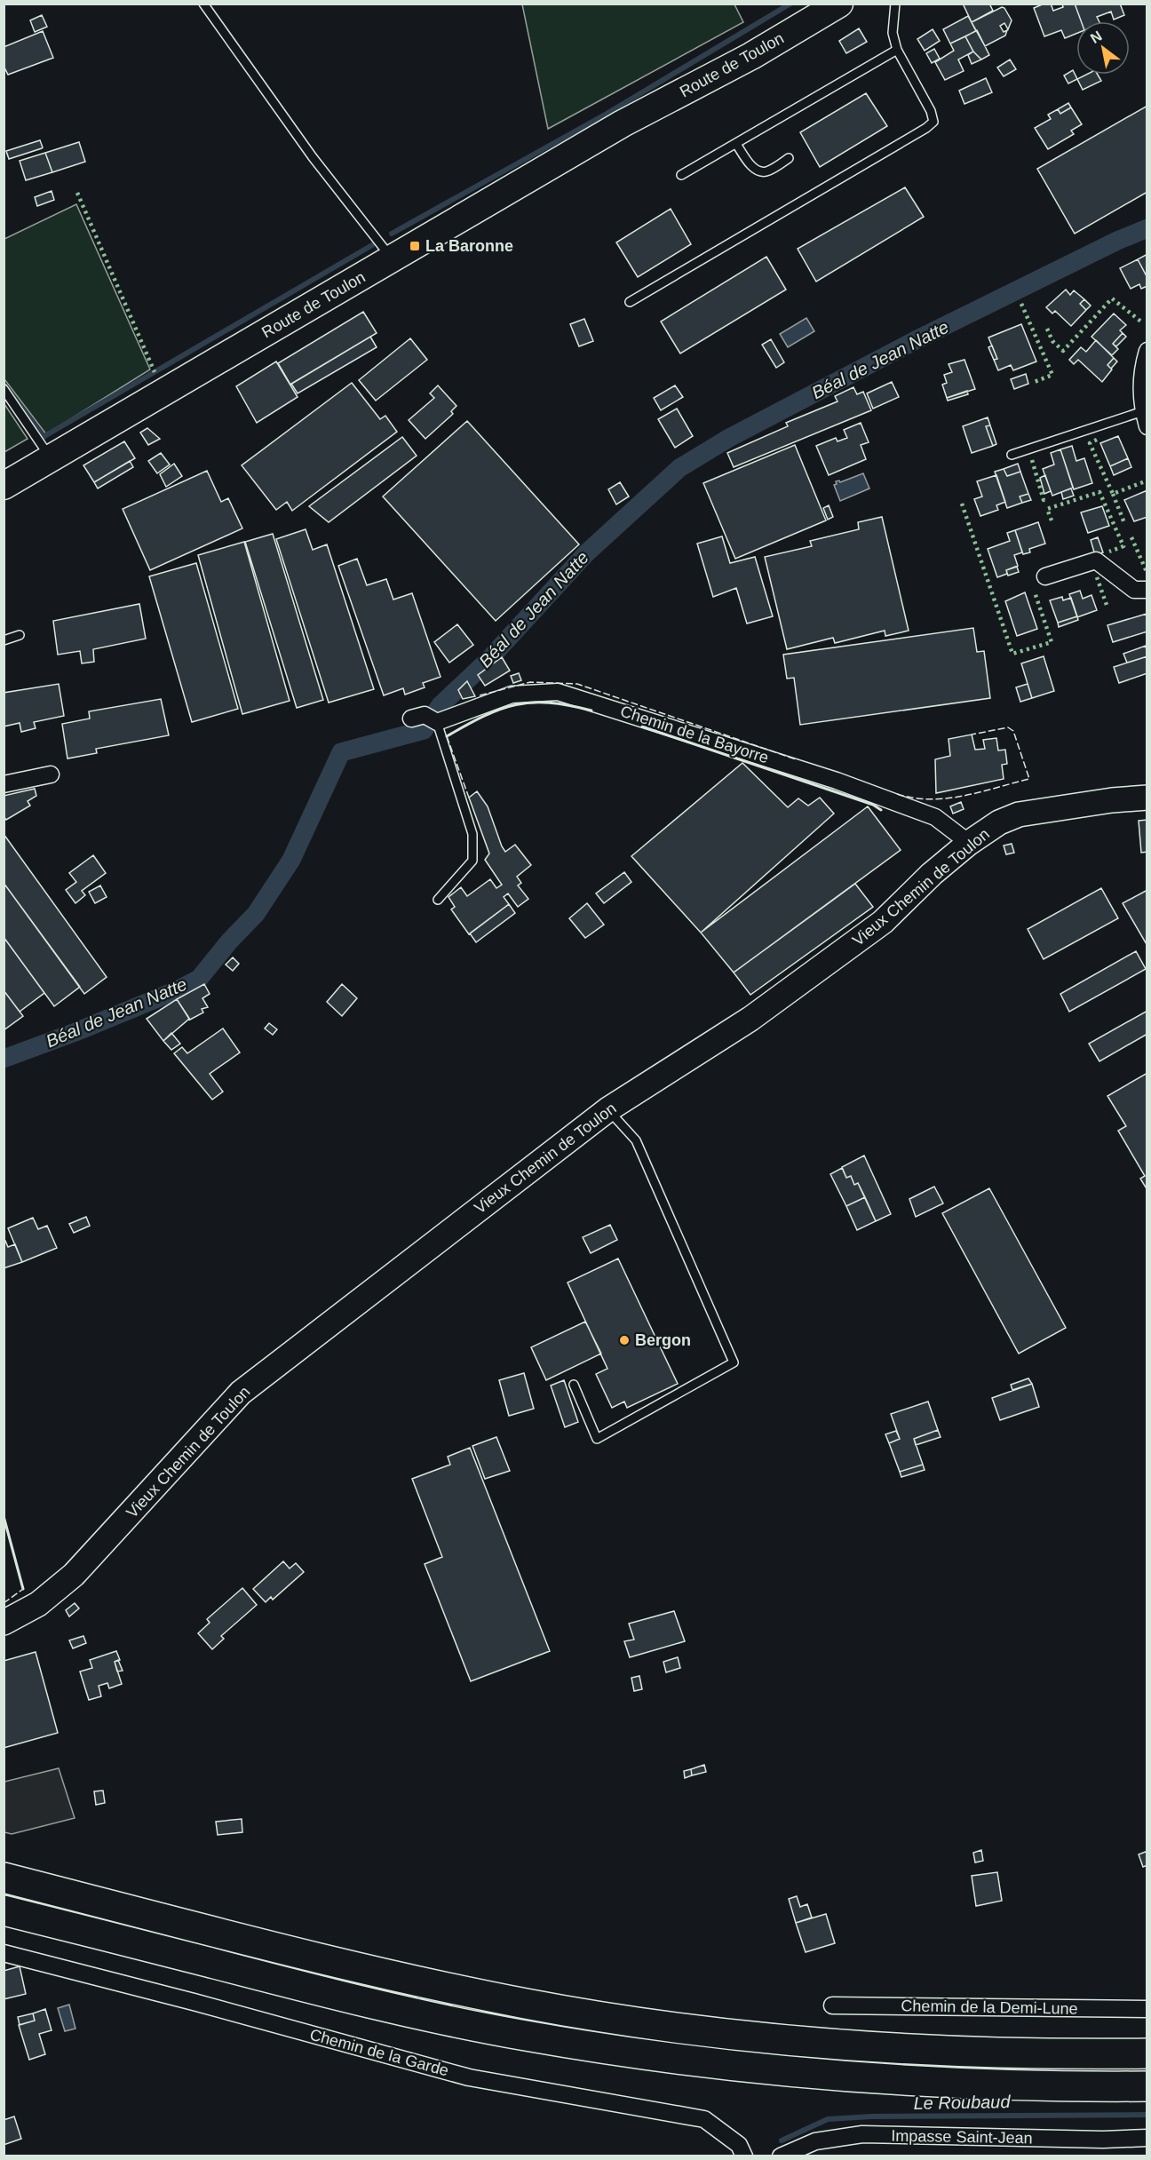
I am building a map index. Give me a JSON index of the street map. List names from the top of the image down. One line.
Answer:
{"streets":{"main road":["Route de Toulon"],"street":["Chemin de la Bayorre","Vieux Chemin de Toulon","Chemin de la Demi-Lune","Chemin de la Garde","Impasse Saint-Jean"]},"crossings":[["Chemin de la Bayorre","Vieux Chemin de Toulon"]],"water":["Béal de Jean Natte","Le Roubaud"],"places":{"transit":["La Baronne"],"other":["Bergon"]},"north":"top left"}
